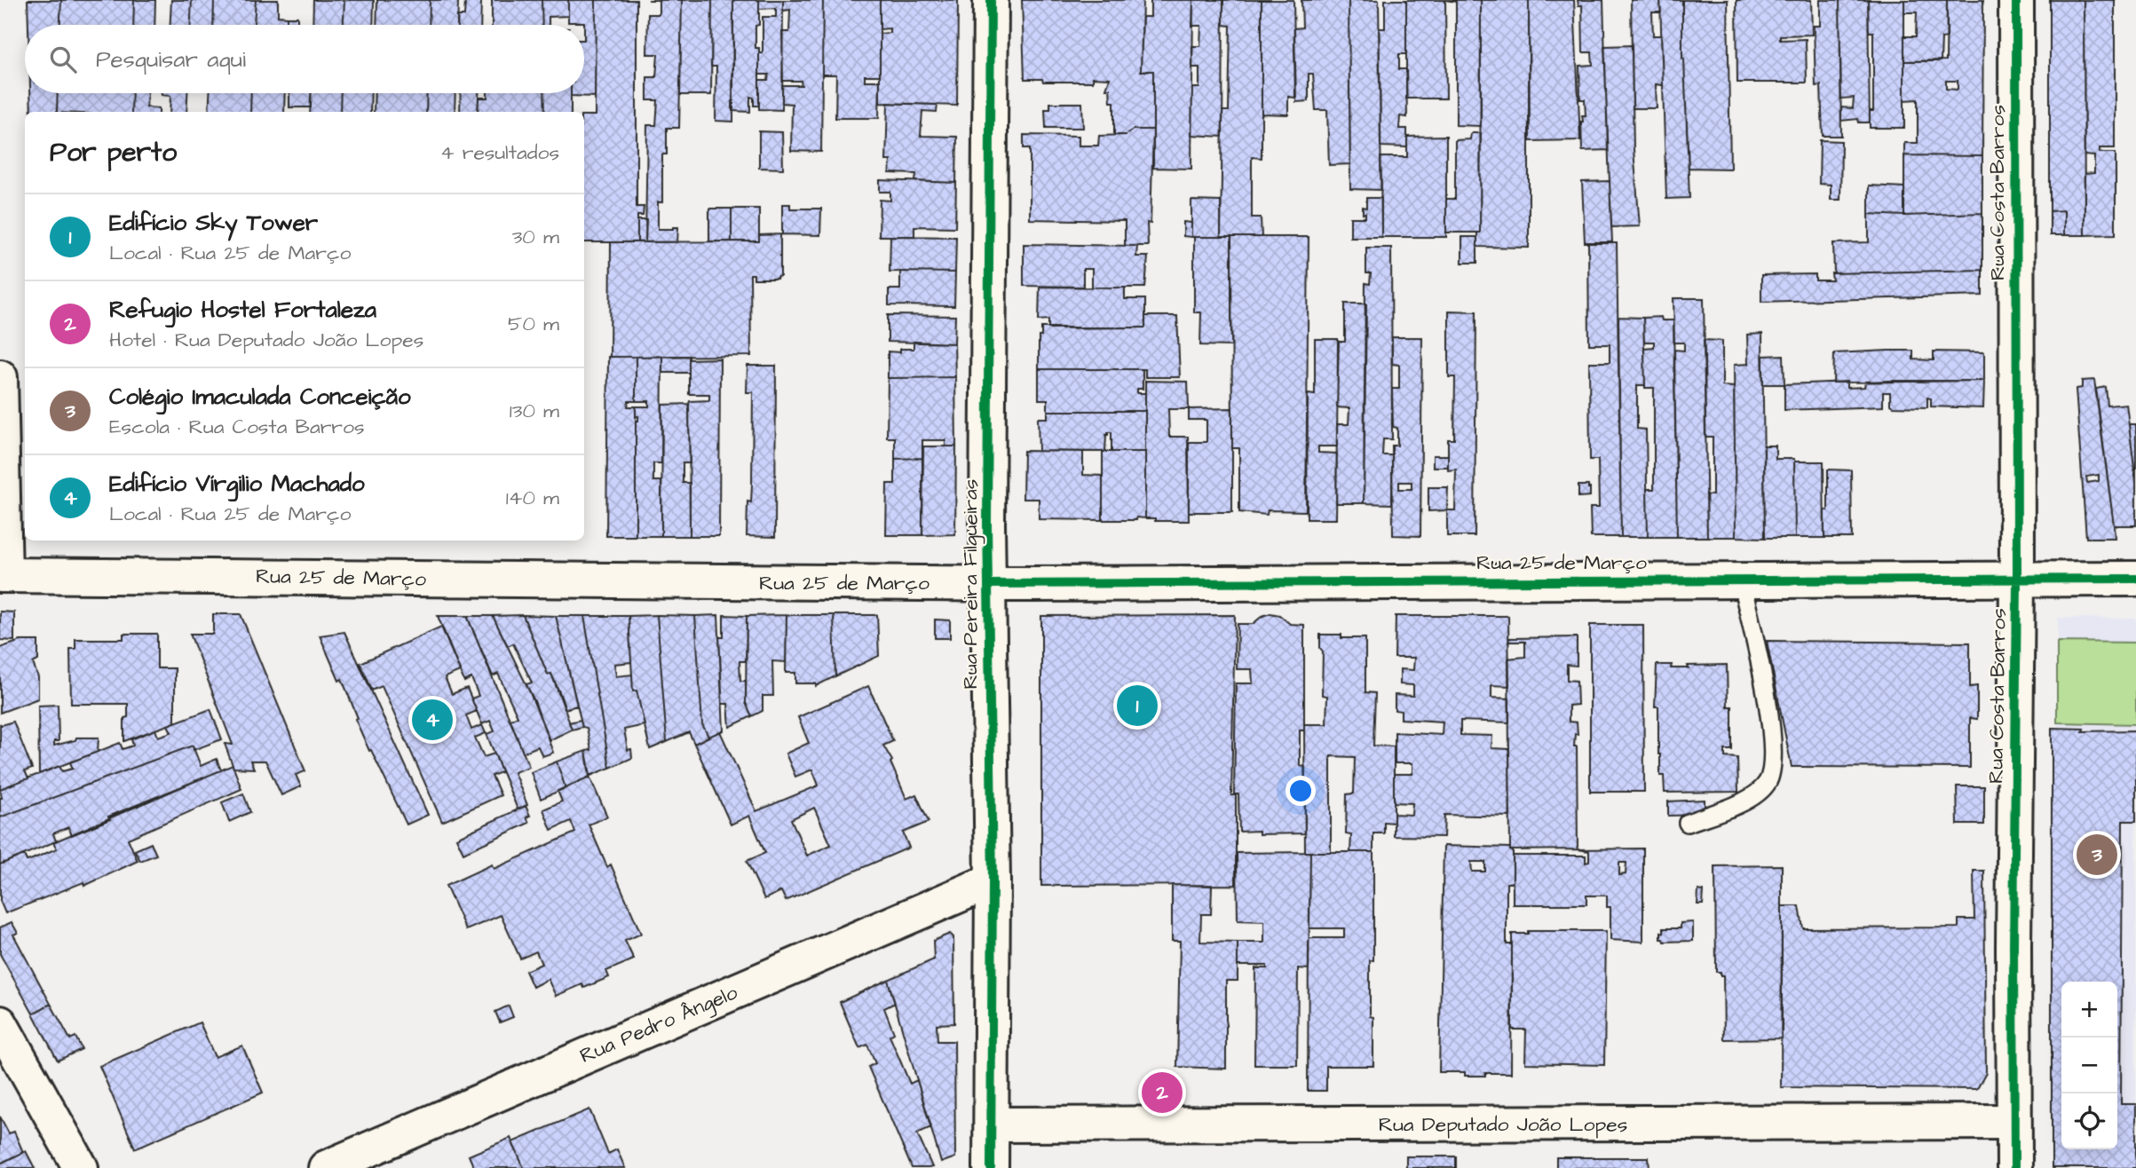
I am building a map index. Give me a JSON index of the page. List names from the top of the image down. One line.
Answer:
{"streets":{"street":["Rua Costa Barros","Rua 25 de Março","Rua Pereira Filgueiras","Rua Pedro Ângelo","Rua Deputado João Lopes"]},"crossings":[["Rua Costa Barros","Rua 25 de Março"],["Rua Costa Barros","Rua Deputado João Lopes"],["Rua 25 de Março","Rua Pereira Filgueiras"],["Rua Pereira Filgueiras","Rua Pedro Ângelo"],["Rua Pereira Filgueiras","Rua Deputado João Lopes"]],"page":{"search":"Pesquisar aqui","heading":["Por perto","4 resultados"],"list":[{"mark":"1","name":"Edifício Sky Tower","note":"Local · Rua 25 de Março","value":"30 m"},{"mark":"2","name":"Refugio Hostel Fortaleza","note":"Hotel · Rua Deputado João Lopes","value":"50 m"},{"mark":"3","name":"Colégio Imaculada Conceição","note":"Escola · Rua Costa Barros","value":"130 m"},{"mark":"4","name":"Edifício Vírgilio Machado","note":"Local · Rua 25 de Março","value":"140 m"}],"pins":["1","4","3","2"],"map_buttons":["+","−"]}}
